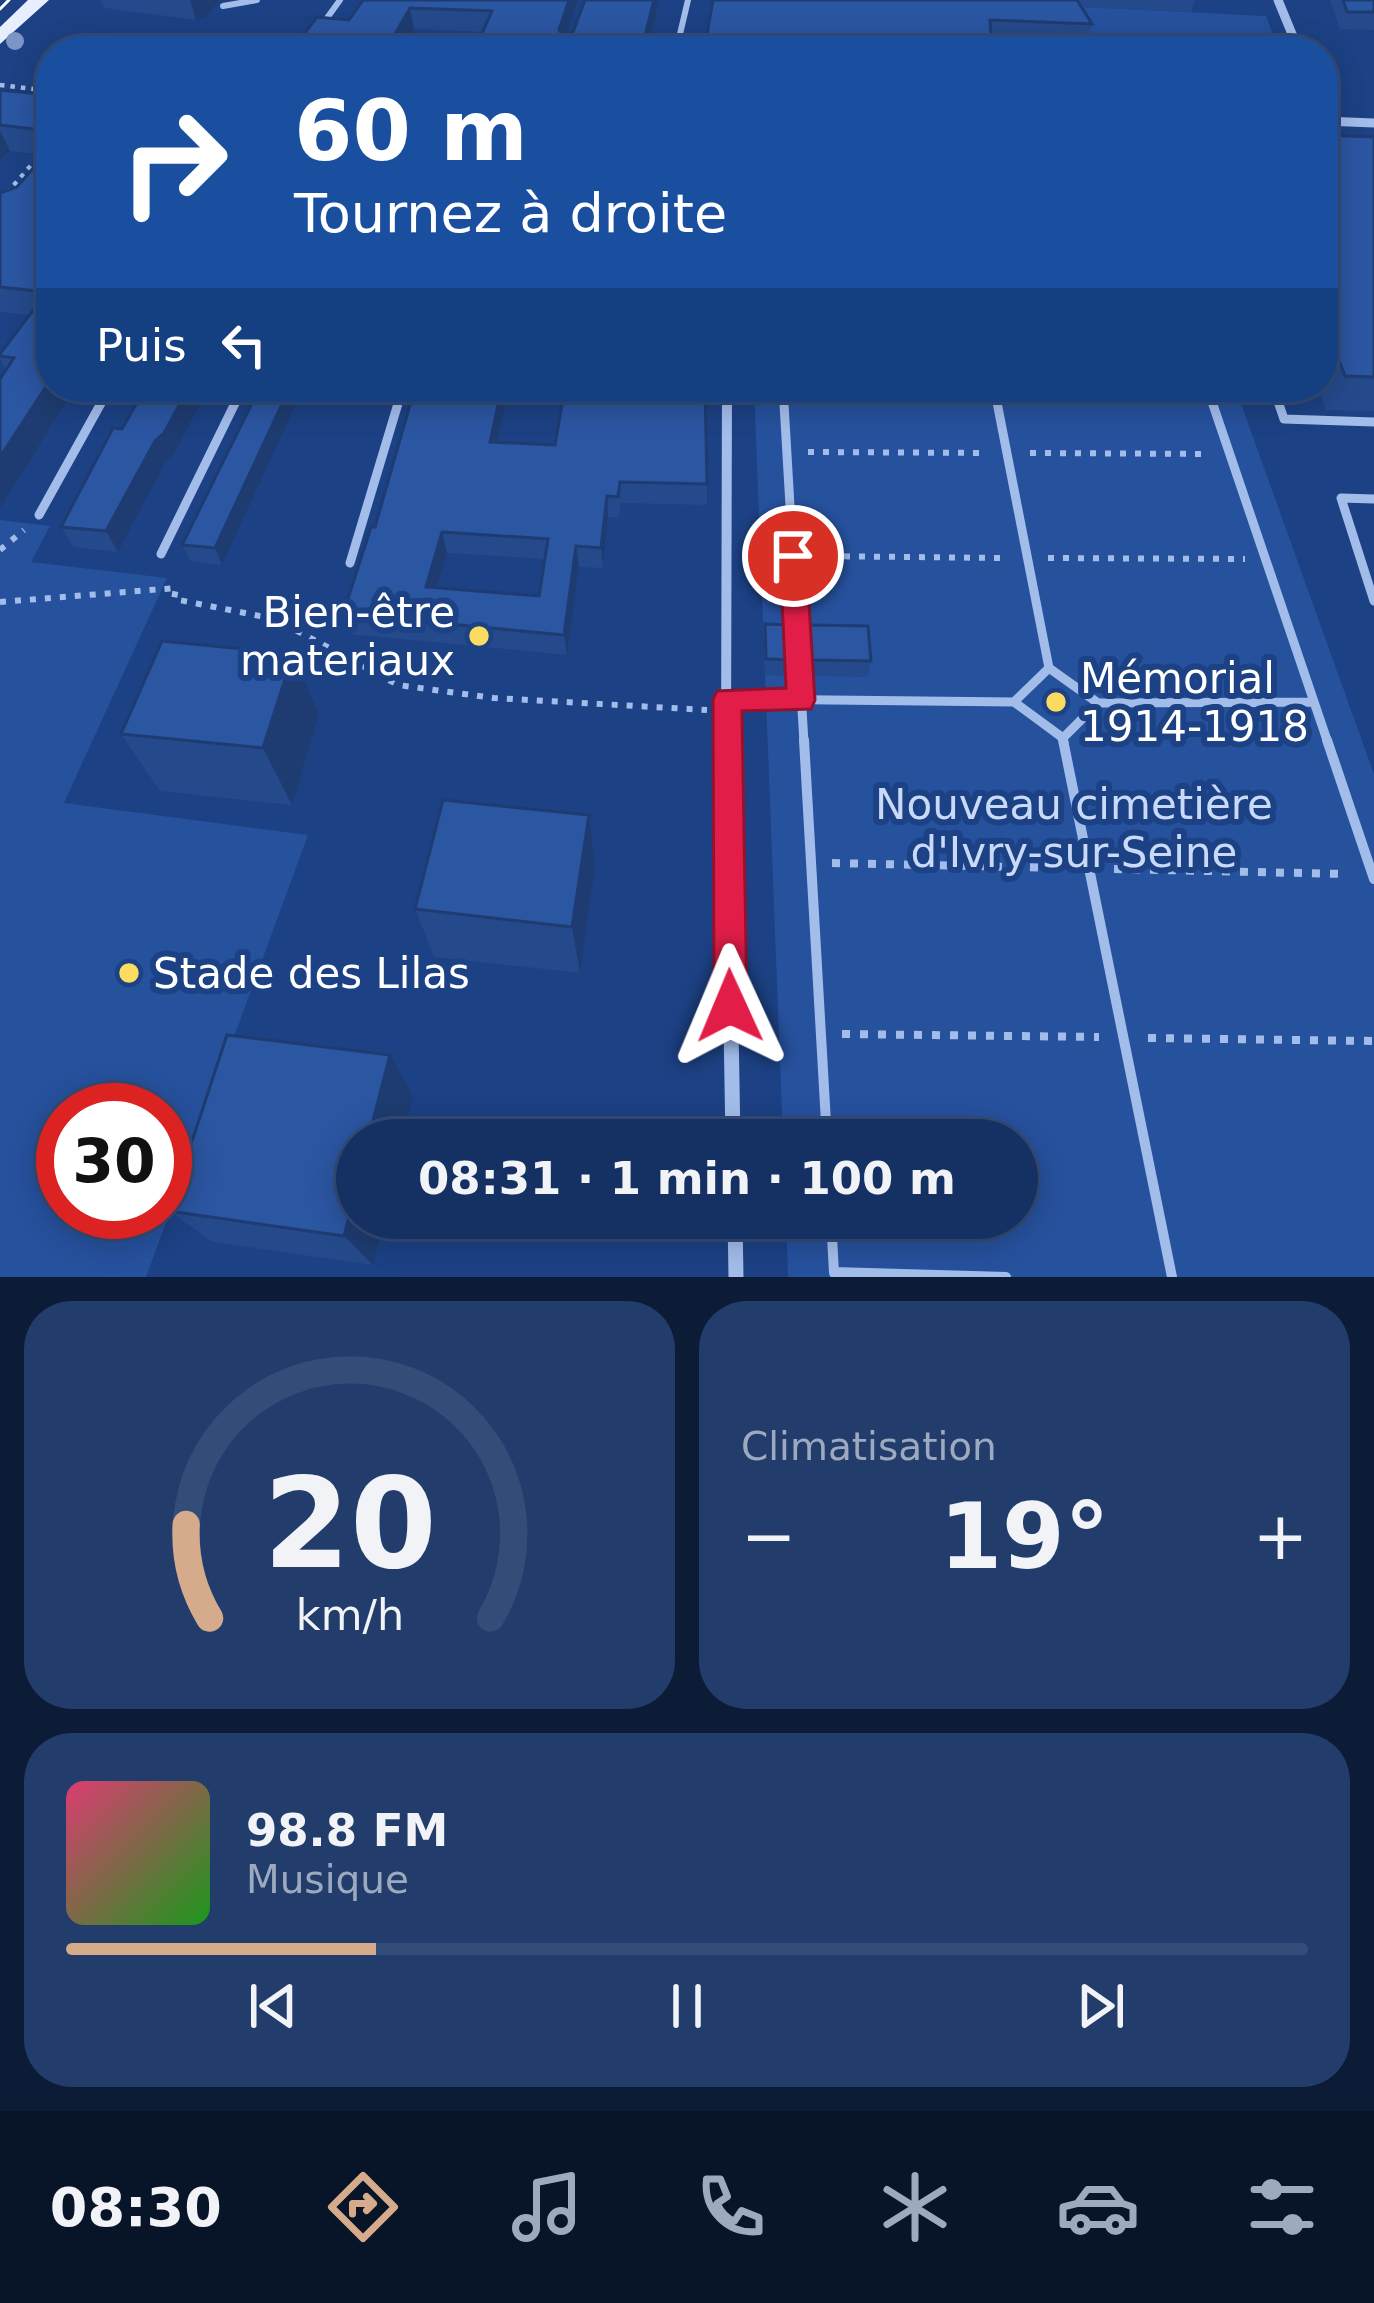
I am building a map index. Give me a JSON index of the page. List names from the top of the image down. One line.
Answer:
{"parks":["Nouveau cimetière d'Ivry-sur-Seine"],"places":["Bien-être materiaux","Mémorial 1914-1918","Stade des Lilas"],"page":{"turn":["60 m","Tournez à droite"],"then":"Puis","limit":"30","trip":"08:31 · 1 min · 100 m","tile":"Climatisation","heat":["−","19°","+"],"song":["98.8 FM","Musique"],"tabs":"08:30","gauge":["20","km/h"]}}
